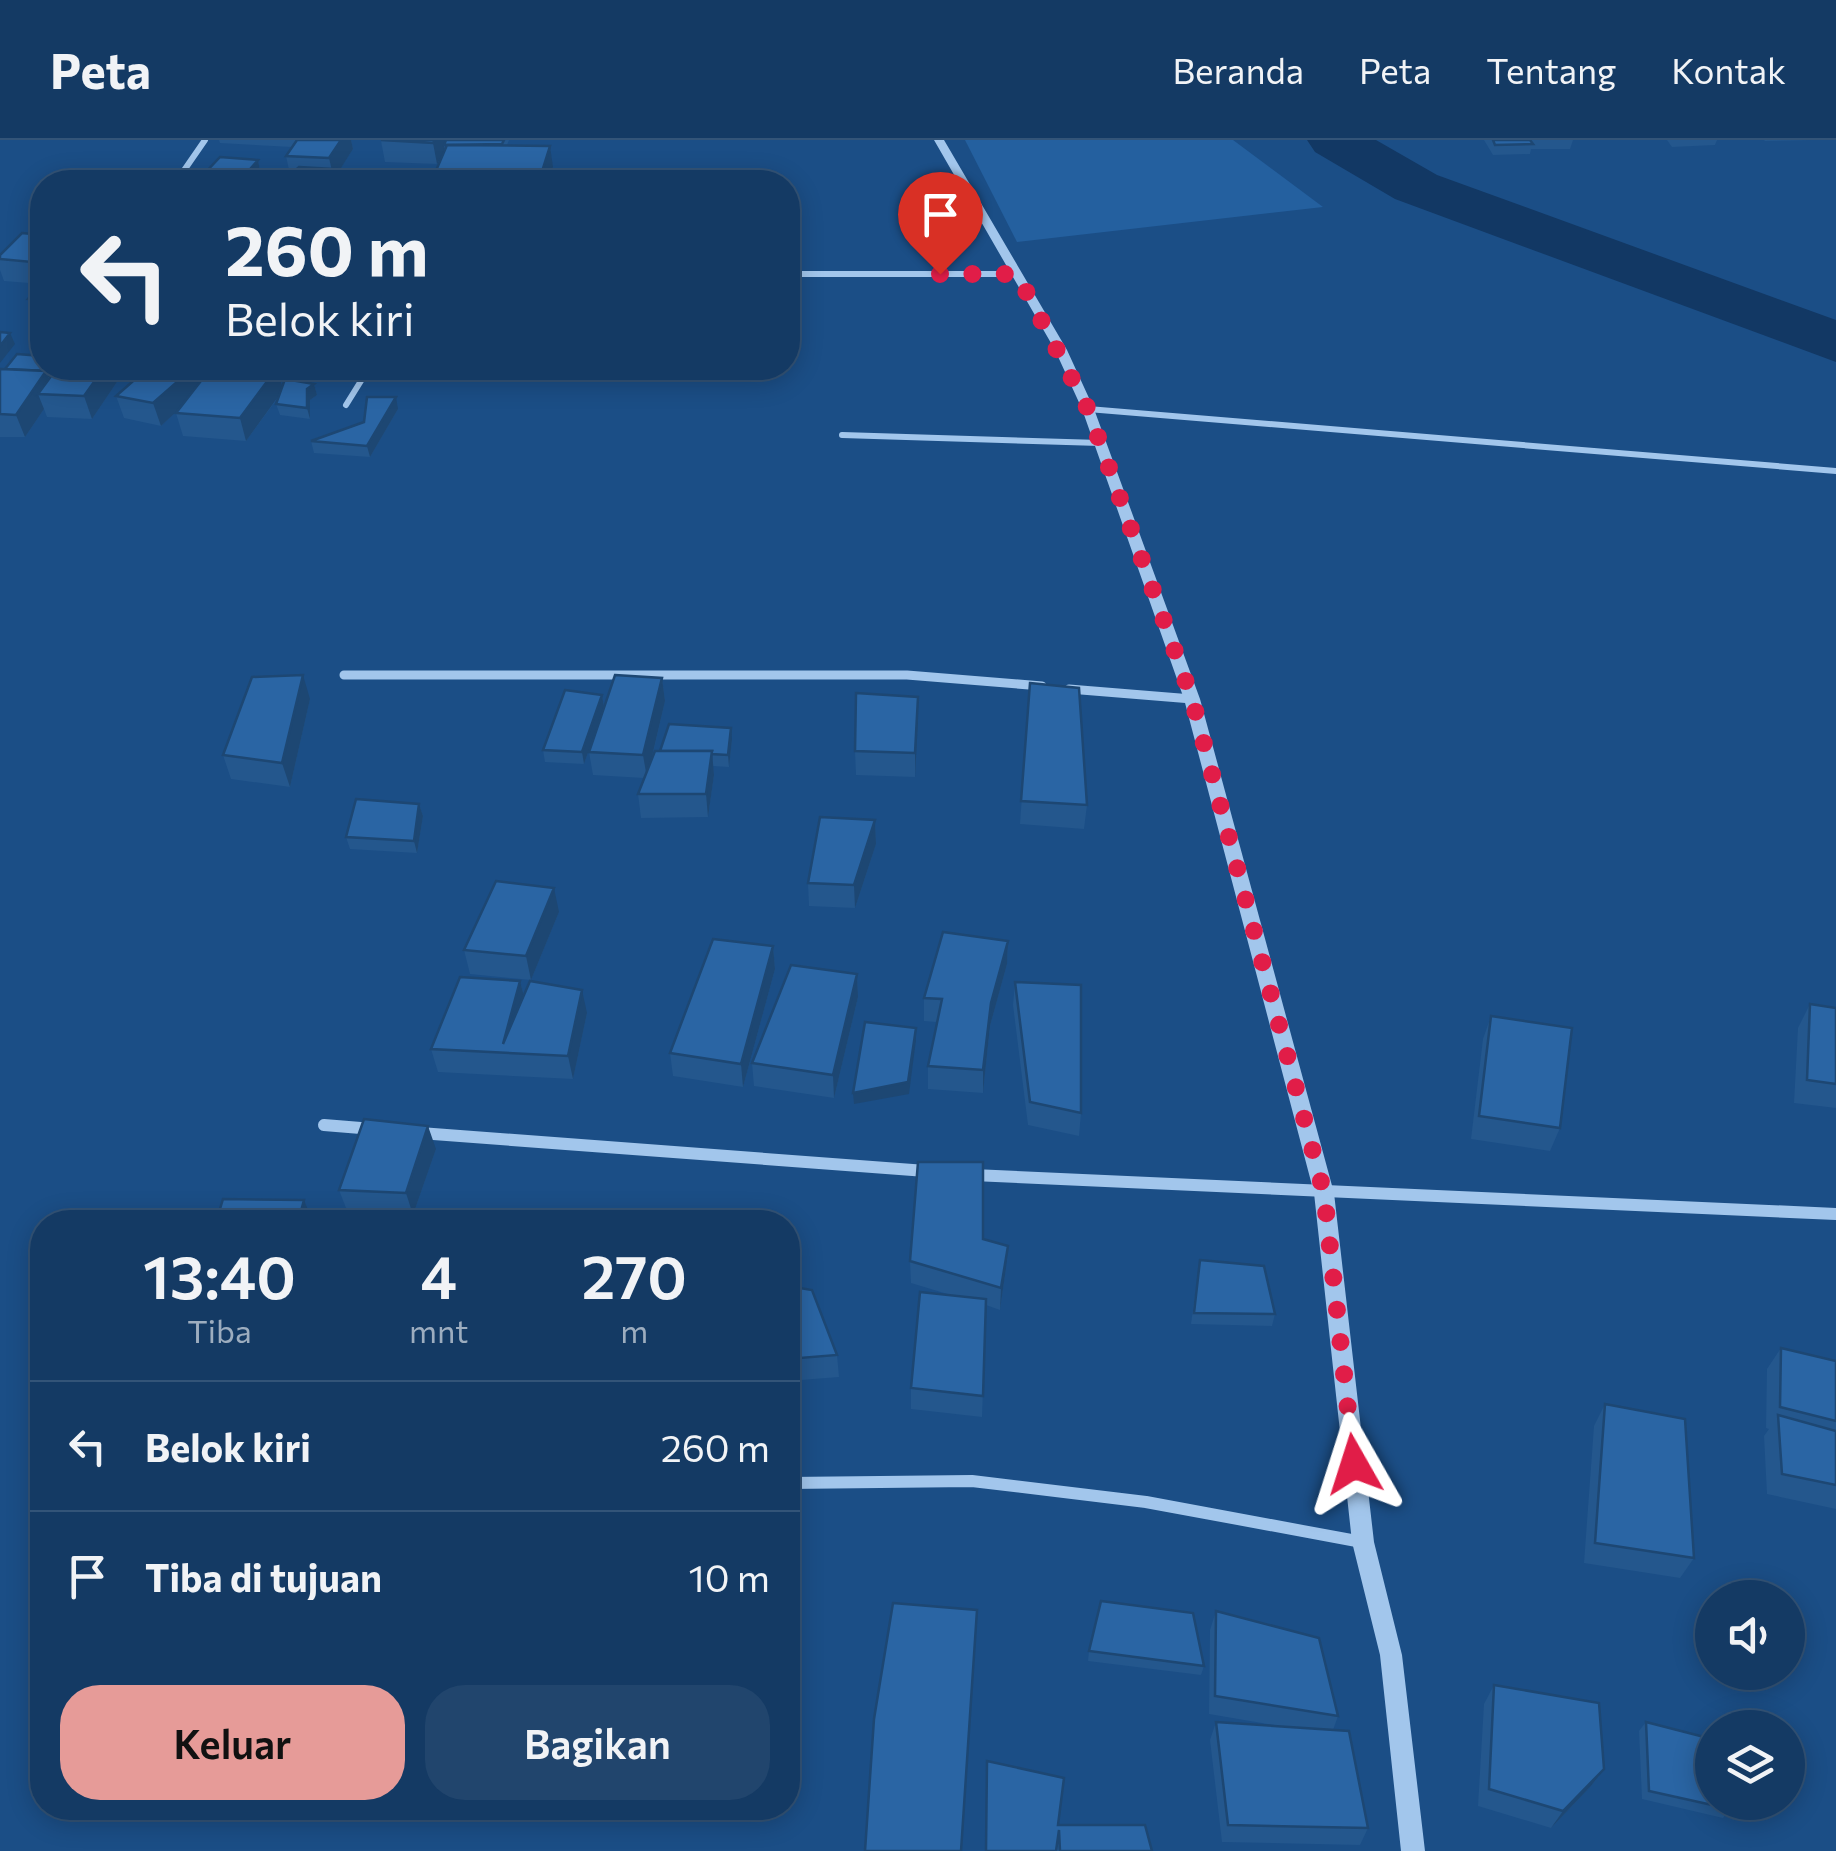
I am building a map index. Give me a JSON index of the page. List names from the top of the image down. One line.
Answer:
{"page":{"header":"Peta","nav":["Beranda","Peta","Tentang","Kontak"],"turn":["260 m","Belok kiri"],"eta":["13:40","Tiba","4","mnt","270","m"],"list":[{"name":"Belok kiri","value":"260 m"},{"name":"Tiba di tujuan","value":"10 m"}],"buttons":["Keluar","Bagikan"]}}
